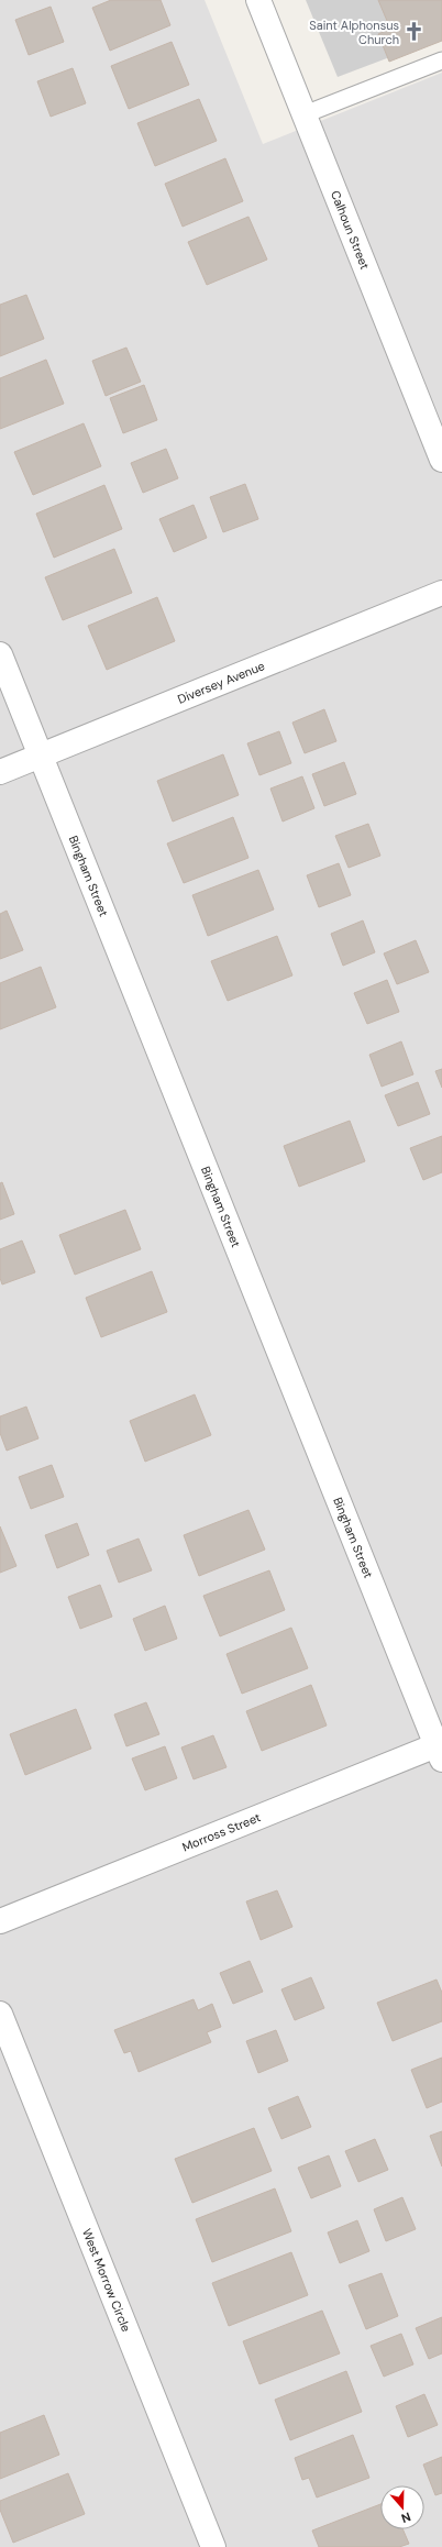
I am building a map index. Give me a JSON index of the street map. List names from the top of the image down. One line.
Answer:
{"streets":{"street":["Calhoun Street","Diversey Avenue","Bingham Street","Morross Street","West Morrow Circle"]},"crossings":[["Diversey Avenue","Bingham Street"],["Bingham Street","Morross Street"]],"places":{"church":["Saint Alphonsus Church"]},"north":"bottom"}
